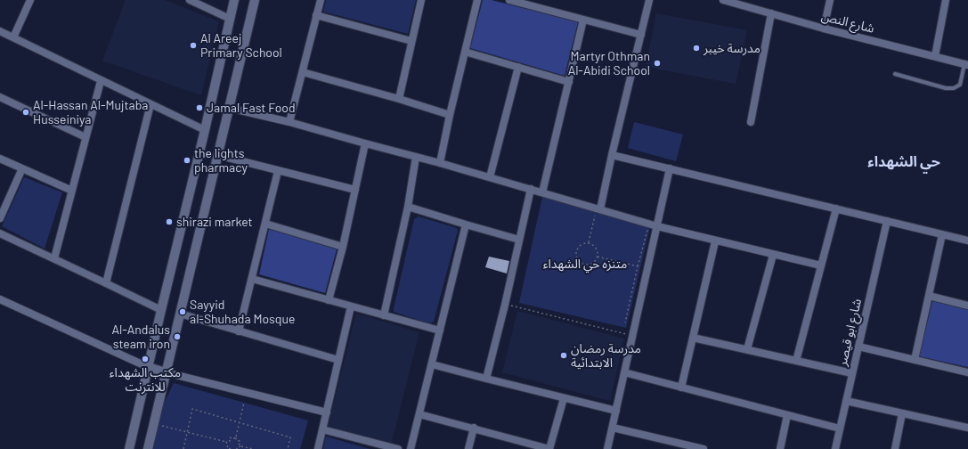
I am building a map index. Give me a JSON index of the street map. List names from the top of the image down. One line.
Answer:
{"streets":{"street":["شارع النص","شارع ابو قيصر"]},"districts":["حي الشهداء"],"parks":["متنزه حي الشهداء"],"places":["Al Areej Primary School","مدرسة خيبر","Martyr Othman Al-Abidi School","Jamal Fast Food","Al-Hassan Al-Mujtaba Husseiniya","the lights pharmacy","shirazi market","Sayyid al-Shuhada Mosque","Al-Andalus steam iron","مدرسة رمضان الابتدائية","مكتب الشهداء للانترنت"]}
